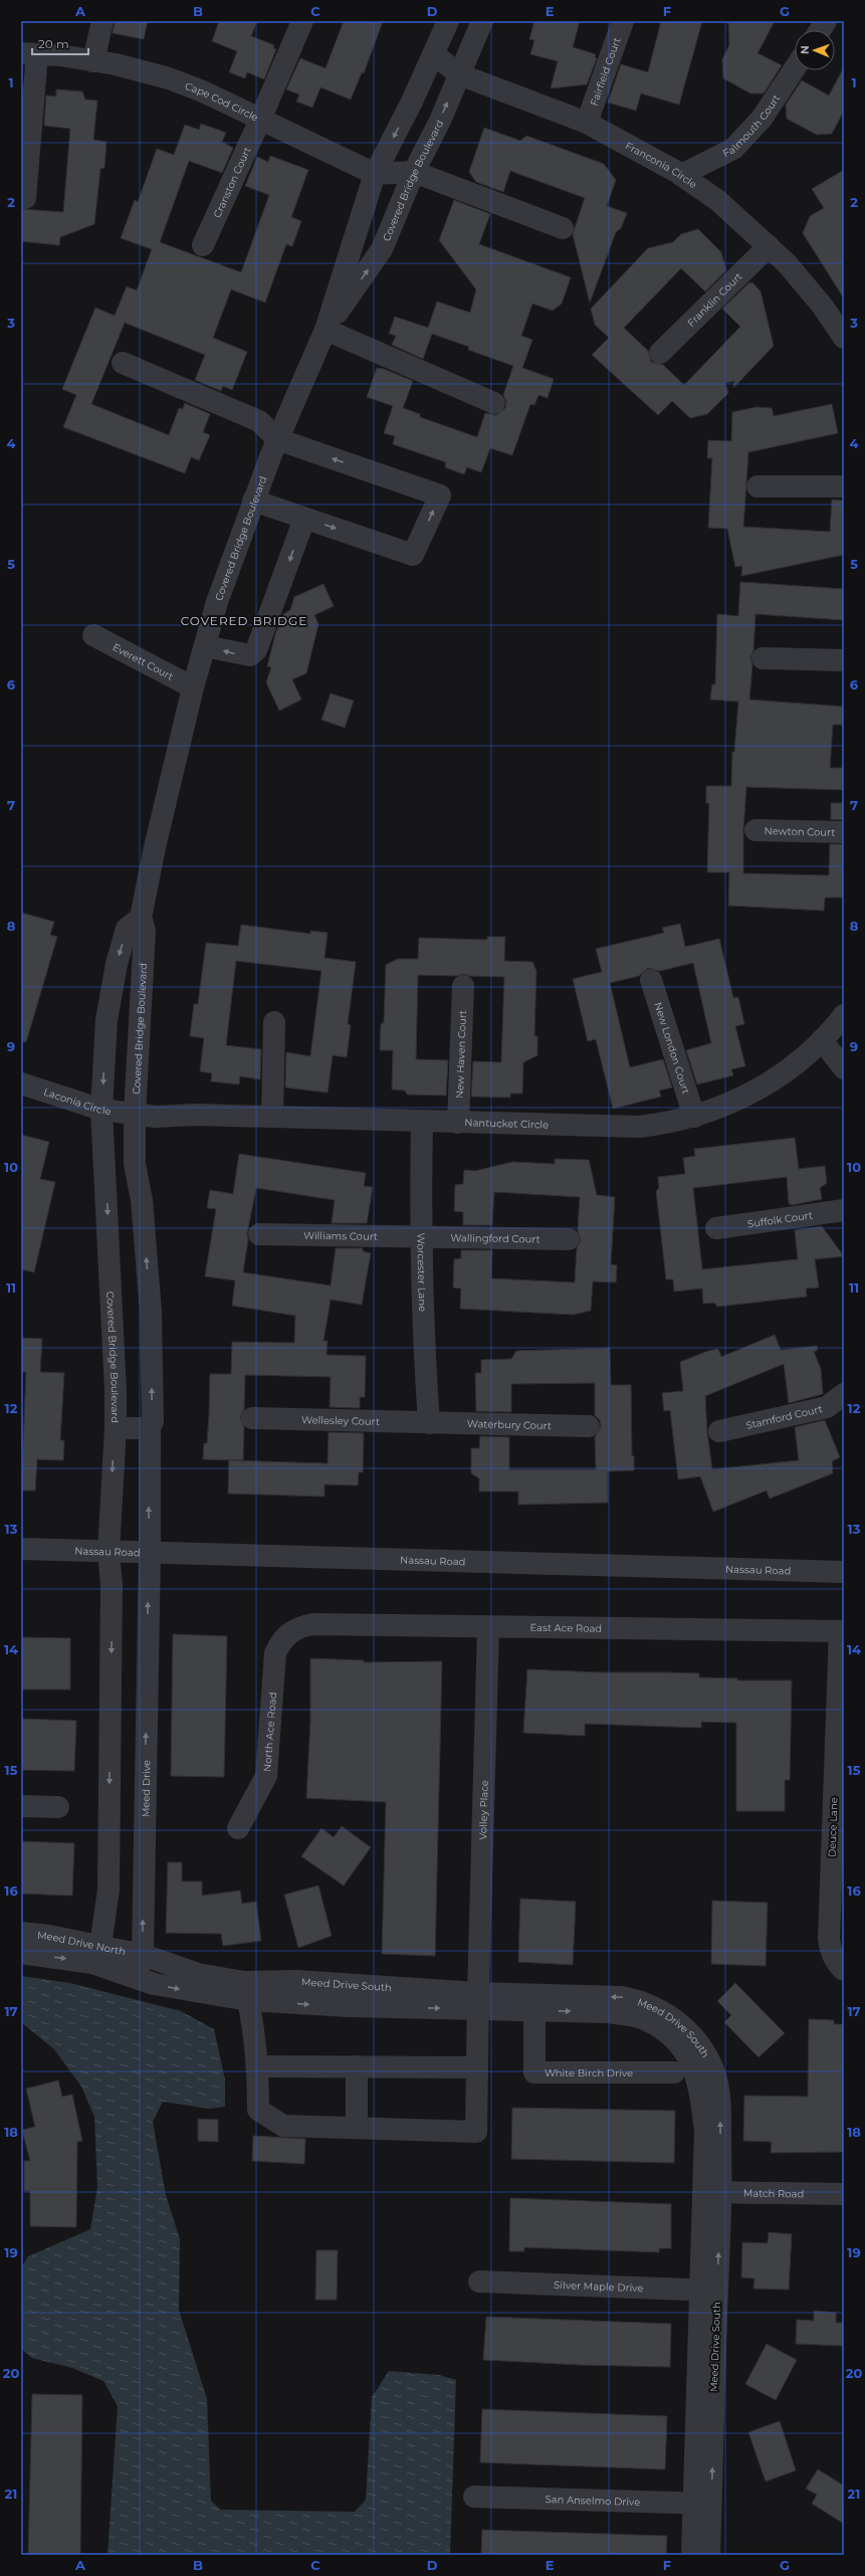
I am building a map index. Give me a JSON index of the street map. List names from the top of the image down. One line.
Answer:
{"streets":{"street":["Fairfield Court","Cape Cod Circle","Falmouth Court","Franconia Circle","Covered Bridge Boulevard","Cranston Court","Franklin Court","Everett Court","Newton Court","New London Court","New Haven Court","Laconia Circle","Nantucket Circle","Suffolk Court","Williams Court","Wallingford Court","Worcester Lane","Stamford Court","Wellesley Court","Waterbury Court","Nassau Road","East Ace Road","North Ace Road","Meed Drive","Volley Place","Deuce Lane","Meed Drive North","Meed Drive South","White Birch Drive","Match Road","Silver Maple Drive","San Anselmo Drive"]},"crossings":[["Fairfield Court","Franconia Circle"],["Cape Cod Circle","Covered Bridge Boulevard"],["Cape Cod Circle","Cranston Court"],["Falmouth Court","Franconia Circle"],["Franconia Circle","Covered Bridge Boulevard"],["Franconia Circle","Franklin Court"],["Covered Bridge Boulevard","Everett Court"],["Covered Bridge Boulevard","Laconia Circle"],["Covered Bridge Boulevard","Nantucket Circle"],["Covered Bridge Boulevard","Meed Drive"],["New London Court","Nantucket Circle"],["New Haven Court","Nantucket Circle"],["Laconia Circle","Nantucket Circle"],["Nantucket Circle","Worcester Lane"],["Williams Court","Wallingford Court"],["Williams Court","Worcester Lane"],["Wallingford Court","Worcester Lane"],["Worcester Lane","Wellesley Court"],["Worcester Lane","Waterbury Court"],["Wellesley Court","Waterbury Court"],["Nassau Road","Meed Drive"],["East Ace Road","North Ace Road"],["East Ace Road","Volley Place"],["East Ace Road","Deuce Lane"],["Meed Drive","Meed Drive North"],["Meed Drive","Meed Drive South"],["Volley Place","Meed Drive South"],["Meed Drive North","Meed Drive South"],["Meed Drive South","White Birch Drive"],["Meed Drive South","Match Road"],["Meed Drive South","Silver Maple Drive"],["Meed Drive South","San Anselmo Drive"]],"districts":["COVERED BRIDGE"],"scale_bar":"20 m","north":"left","grid":{"columns":["A","B","C","D","E","F","G"],"rows":["1","2","3","4","5","6","7","8","9","10","11","12","13","14","15","16","17","18","19","20","21"]}}
